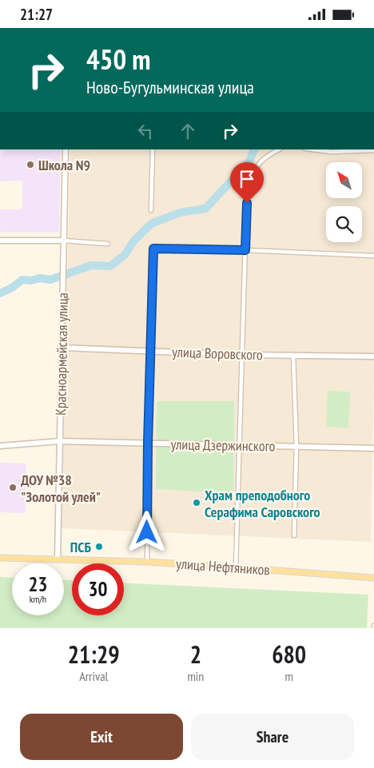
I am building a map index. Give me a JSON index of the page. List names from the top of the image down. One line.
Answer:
{"streets":{"main road":["улица Нефтяников"],"street":["улица Воровского","Красноармейская улица","улица Дзержинского"]},"crossings":[["улица Воровского","Красноармейская улица"],["Красноармейская улица","улица Дзержинского"],["Красноармейская улица","улица Нефтяников"]],"places":["Школа N9","ДОУ №38 \"Золотой улей\"","Храм преподобного Серафима Саровского","ПСБ"],"north":"top left","page":{"status":"21:27","turn":["450 m","Ново-Бугульминская улица"],"speed":"23 km/h","limit":"30","eta":["21:29","Arrival","2","min","680","m"],"buttons":["Exit","Share"]}}
